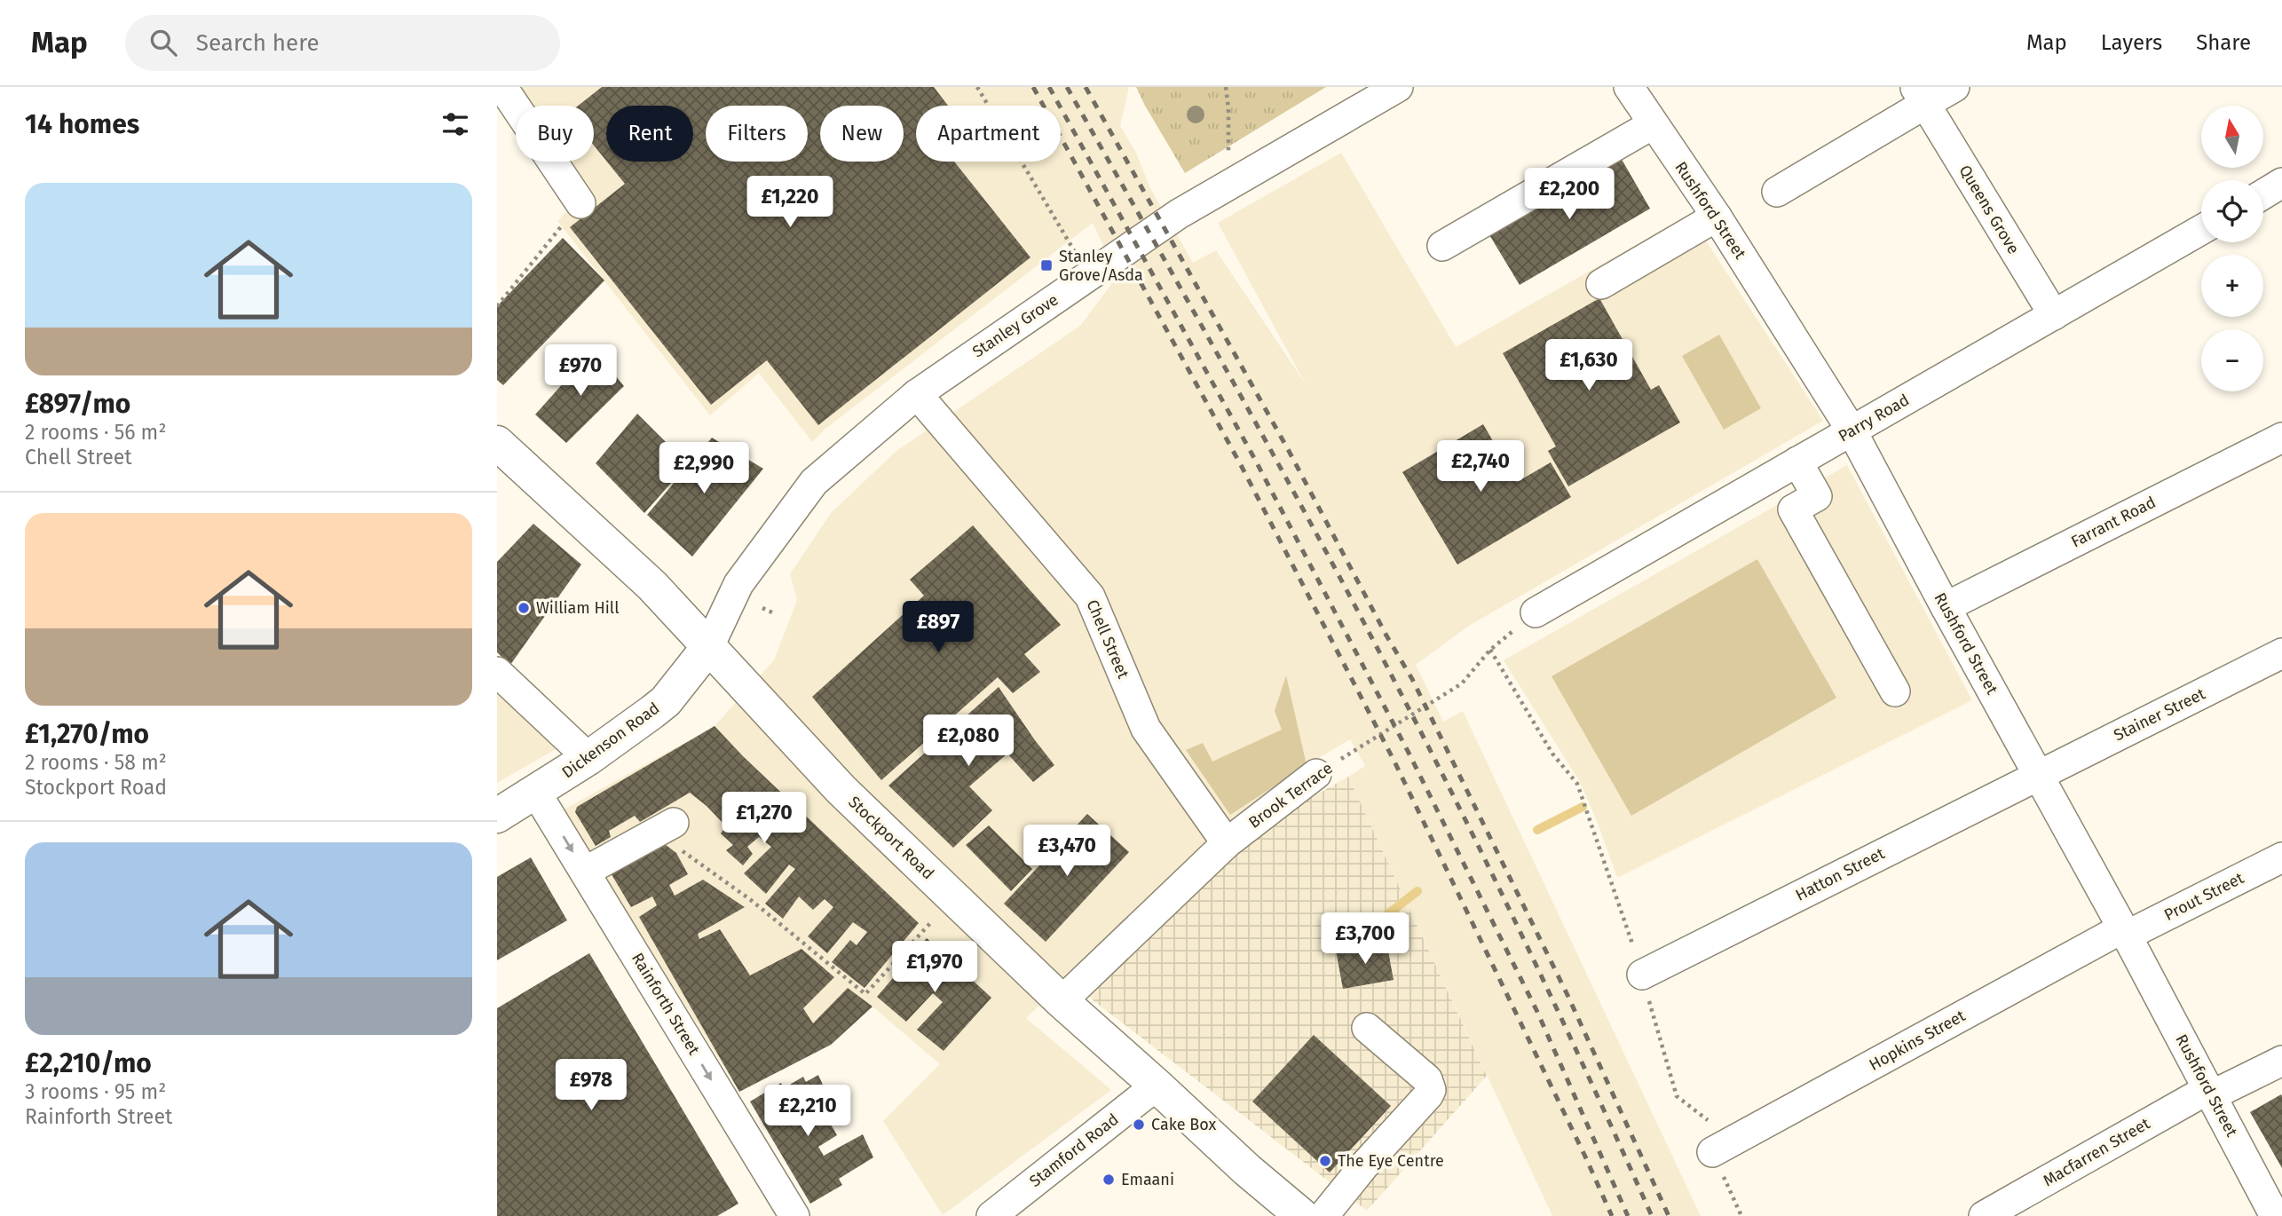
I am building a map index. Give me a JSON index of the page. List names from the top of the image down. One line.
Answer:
{"streets":{"highway":["Dickenson Road","Stockport Road"],"street":["Queens Grove","Rushford Street","Stanley Grove","Parry Road","Farrant Road","Chell Street","Stainer Street","Brook Terrace","Hatton Street","Prout Street","Rainforth Street","Hopkins Street","Stamford Road","Macfarren Street"]},"crossings":[["Queens Grove","Parry Road"],["Rushford Street","Parry Road"],["Rushford Street","Farrant Road"],["Rushford Street","Stainer Street"],["Rushford Street","Hatton Street"],["Rushford Street","Prout Street"],["Rushford Street","Hopkins Street"],["Rushford Street","Macfarren Street"],["Stanley Grove","Chell Street"],["Stanley Grove","Dickenson Road"],["Stanley Grove","Stockport Road"],["Parry Road","Brook Terrace"],["Chell Street","Brook Terrace"],["Stainer Street","Hatton Street"],["Dickenson Road","Stockport Road"],["Dickenson Road","Rainforth Street"],["Brook Terrace","Stockport Road"],["Stockport Road","Stamford Road"],["Prout Street","Hopkins Street"]],"one_way":["Rainforth Street"],"places":{"transit":["Stanley Grove/Asda"],"other":["William Hill","Cake Box","The Eye Centre","Emaani"]},"north":"top","page":{"header":"Map","search":"Search here","nav":["Map","Layers","Share"],"heading":"14 homes","map_buttons":["+","−"],"chip":["Buy","Rent","Filters","New","Apartment"],"list":[{"name":"£897/mo","note":"2 rooms · 56 m² · Chell Street"},{"name":"£1,270/mo","note":"2 rooms · 58 m² · Stockport Road"},{"name":"£2,210/mo","note":"3 rooms · 95 m² · Rainforth Street"}],"price":["£2,200","£1,220","£1,630","£970","£2,740","£2,990","£897","£2,080","£1,270","£3,470","£3,700","£1,970","£978","£2,210"]}}
